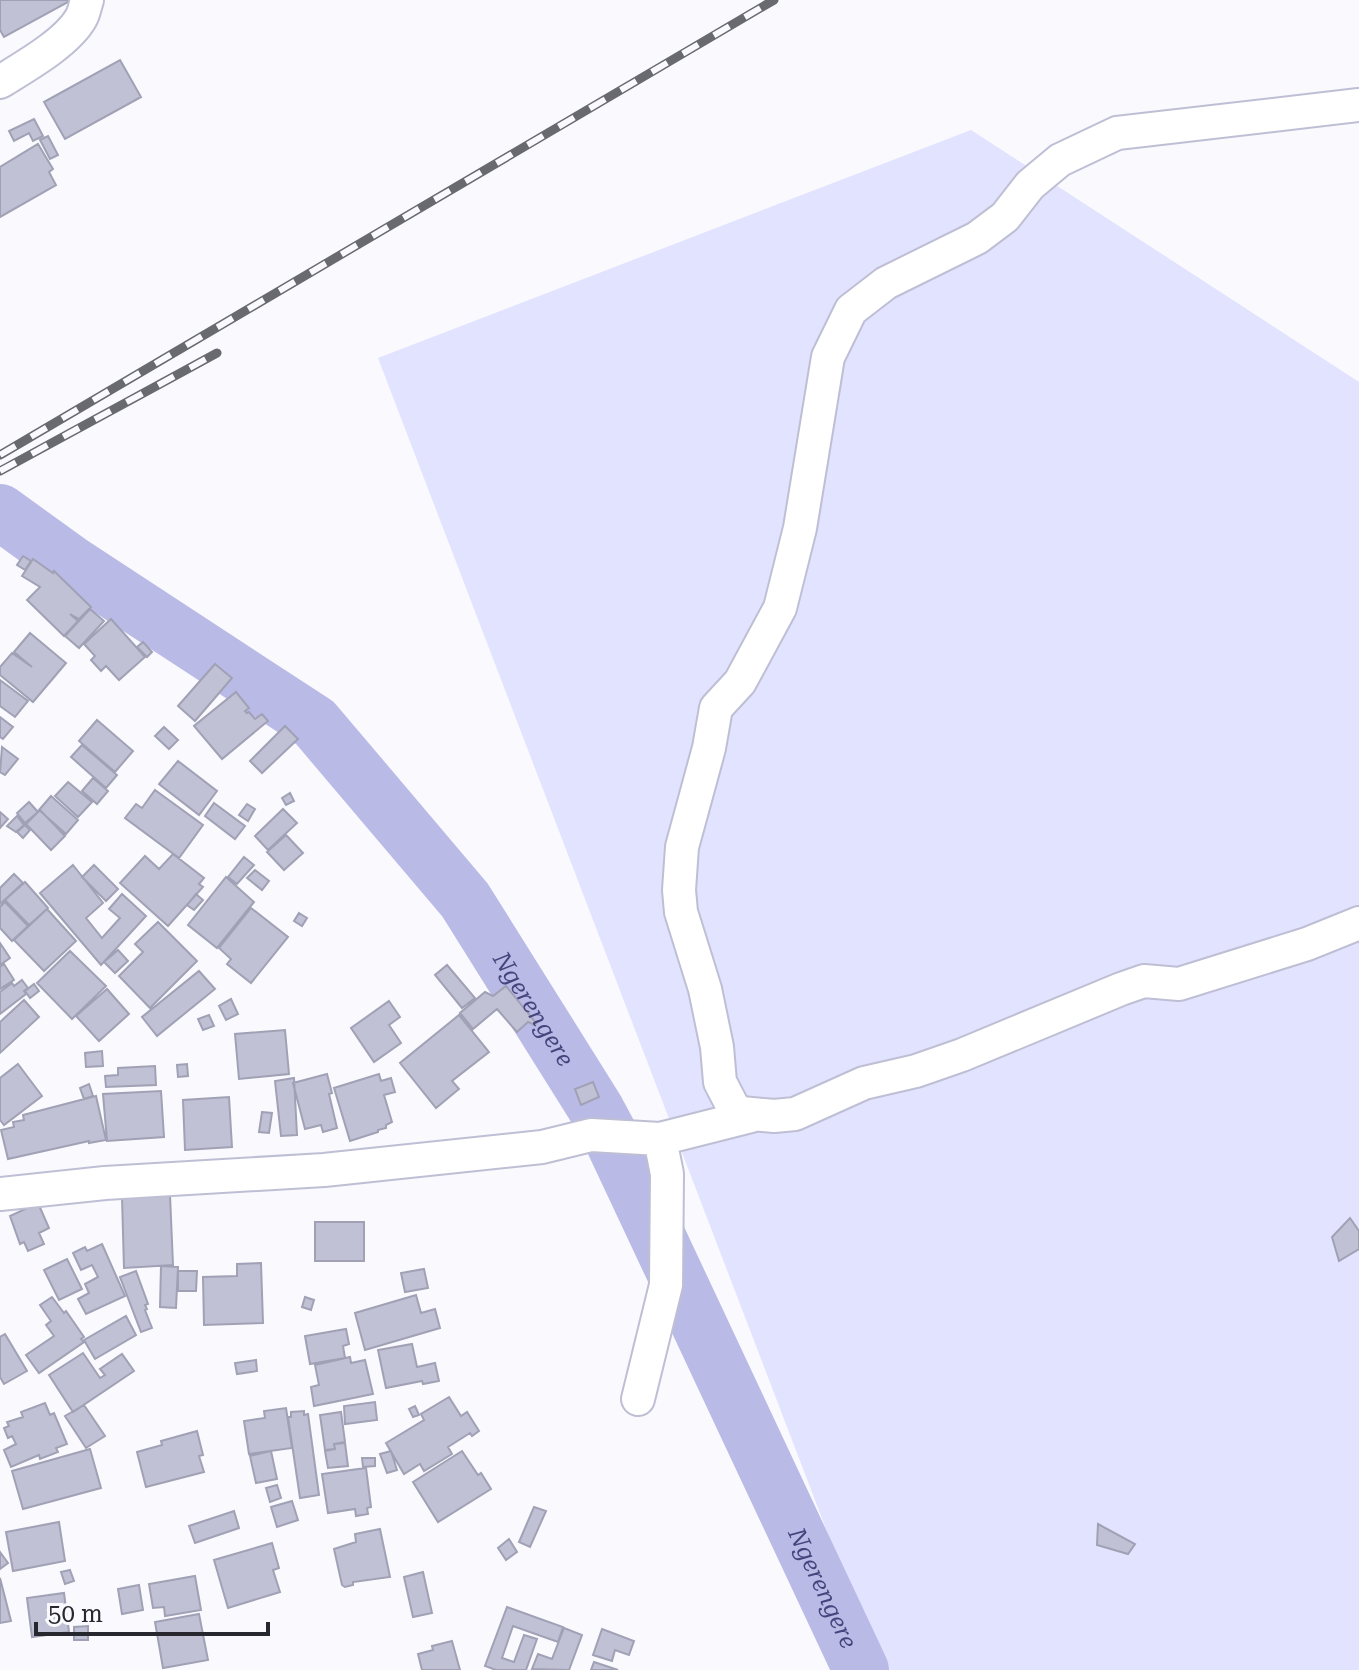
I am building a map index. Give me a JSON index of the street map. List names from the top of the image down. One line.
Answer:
{"water":["Ngerengere"],"scale_bar":"50 m"}
